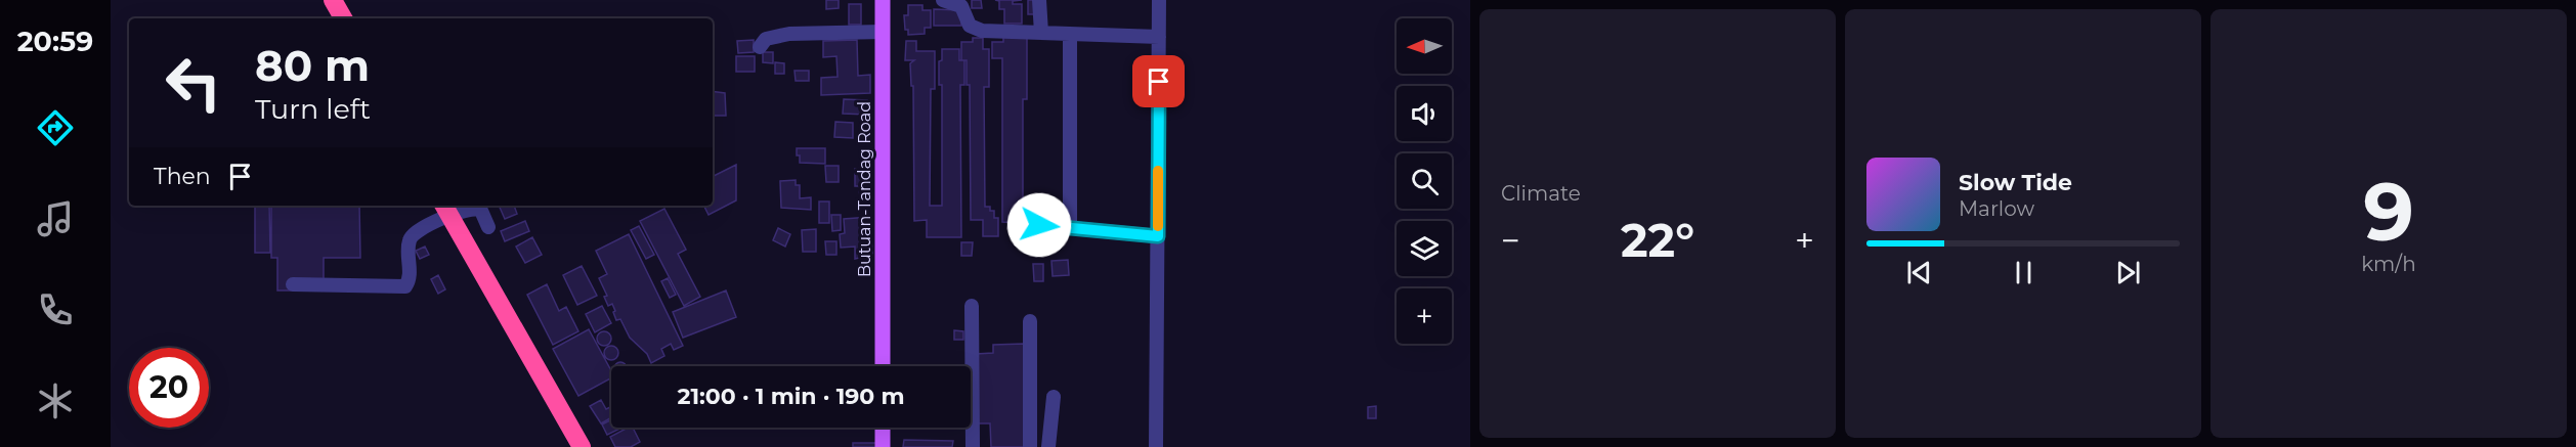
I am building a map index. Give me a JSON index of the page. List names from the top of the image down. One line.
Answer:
{"streets":{"main road":["Butuan-Tandag Road"]},"north":"left","page":{"tabs":"20:59","tile":["Climate",["9","km/h"]],"map_buttons":"+","turn":["80 m","Turn left"],"then":"Then","song":["Slow Tide","Marlow"],"heat":["−","22°","+"],"limit":"20","trip":"21:00 · 1 min · 190 m"}}
